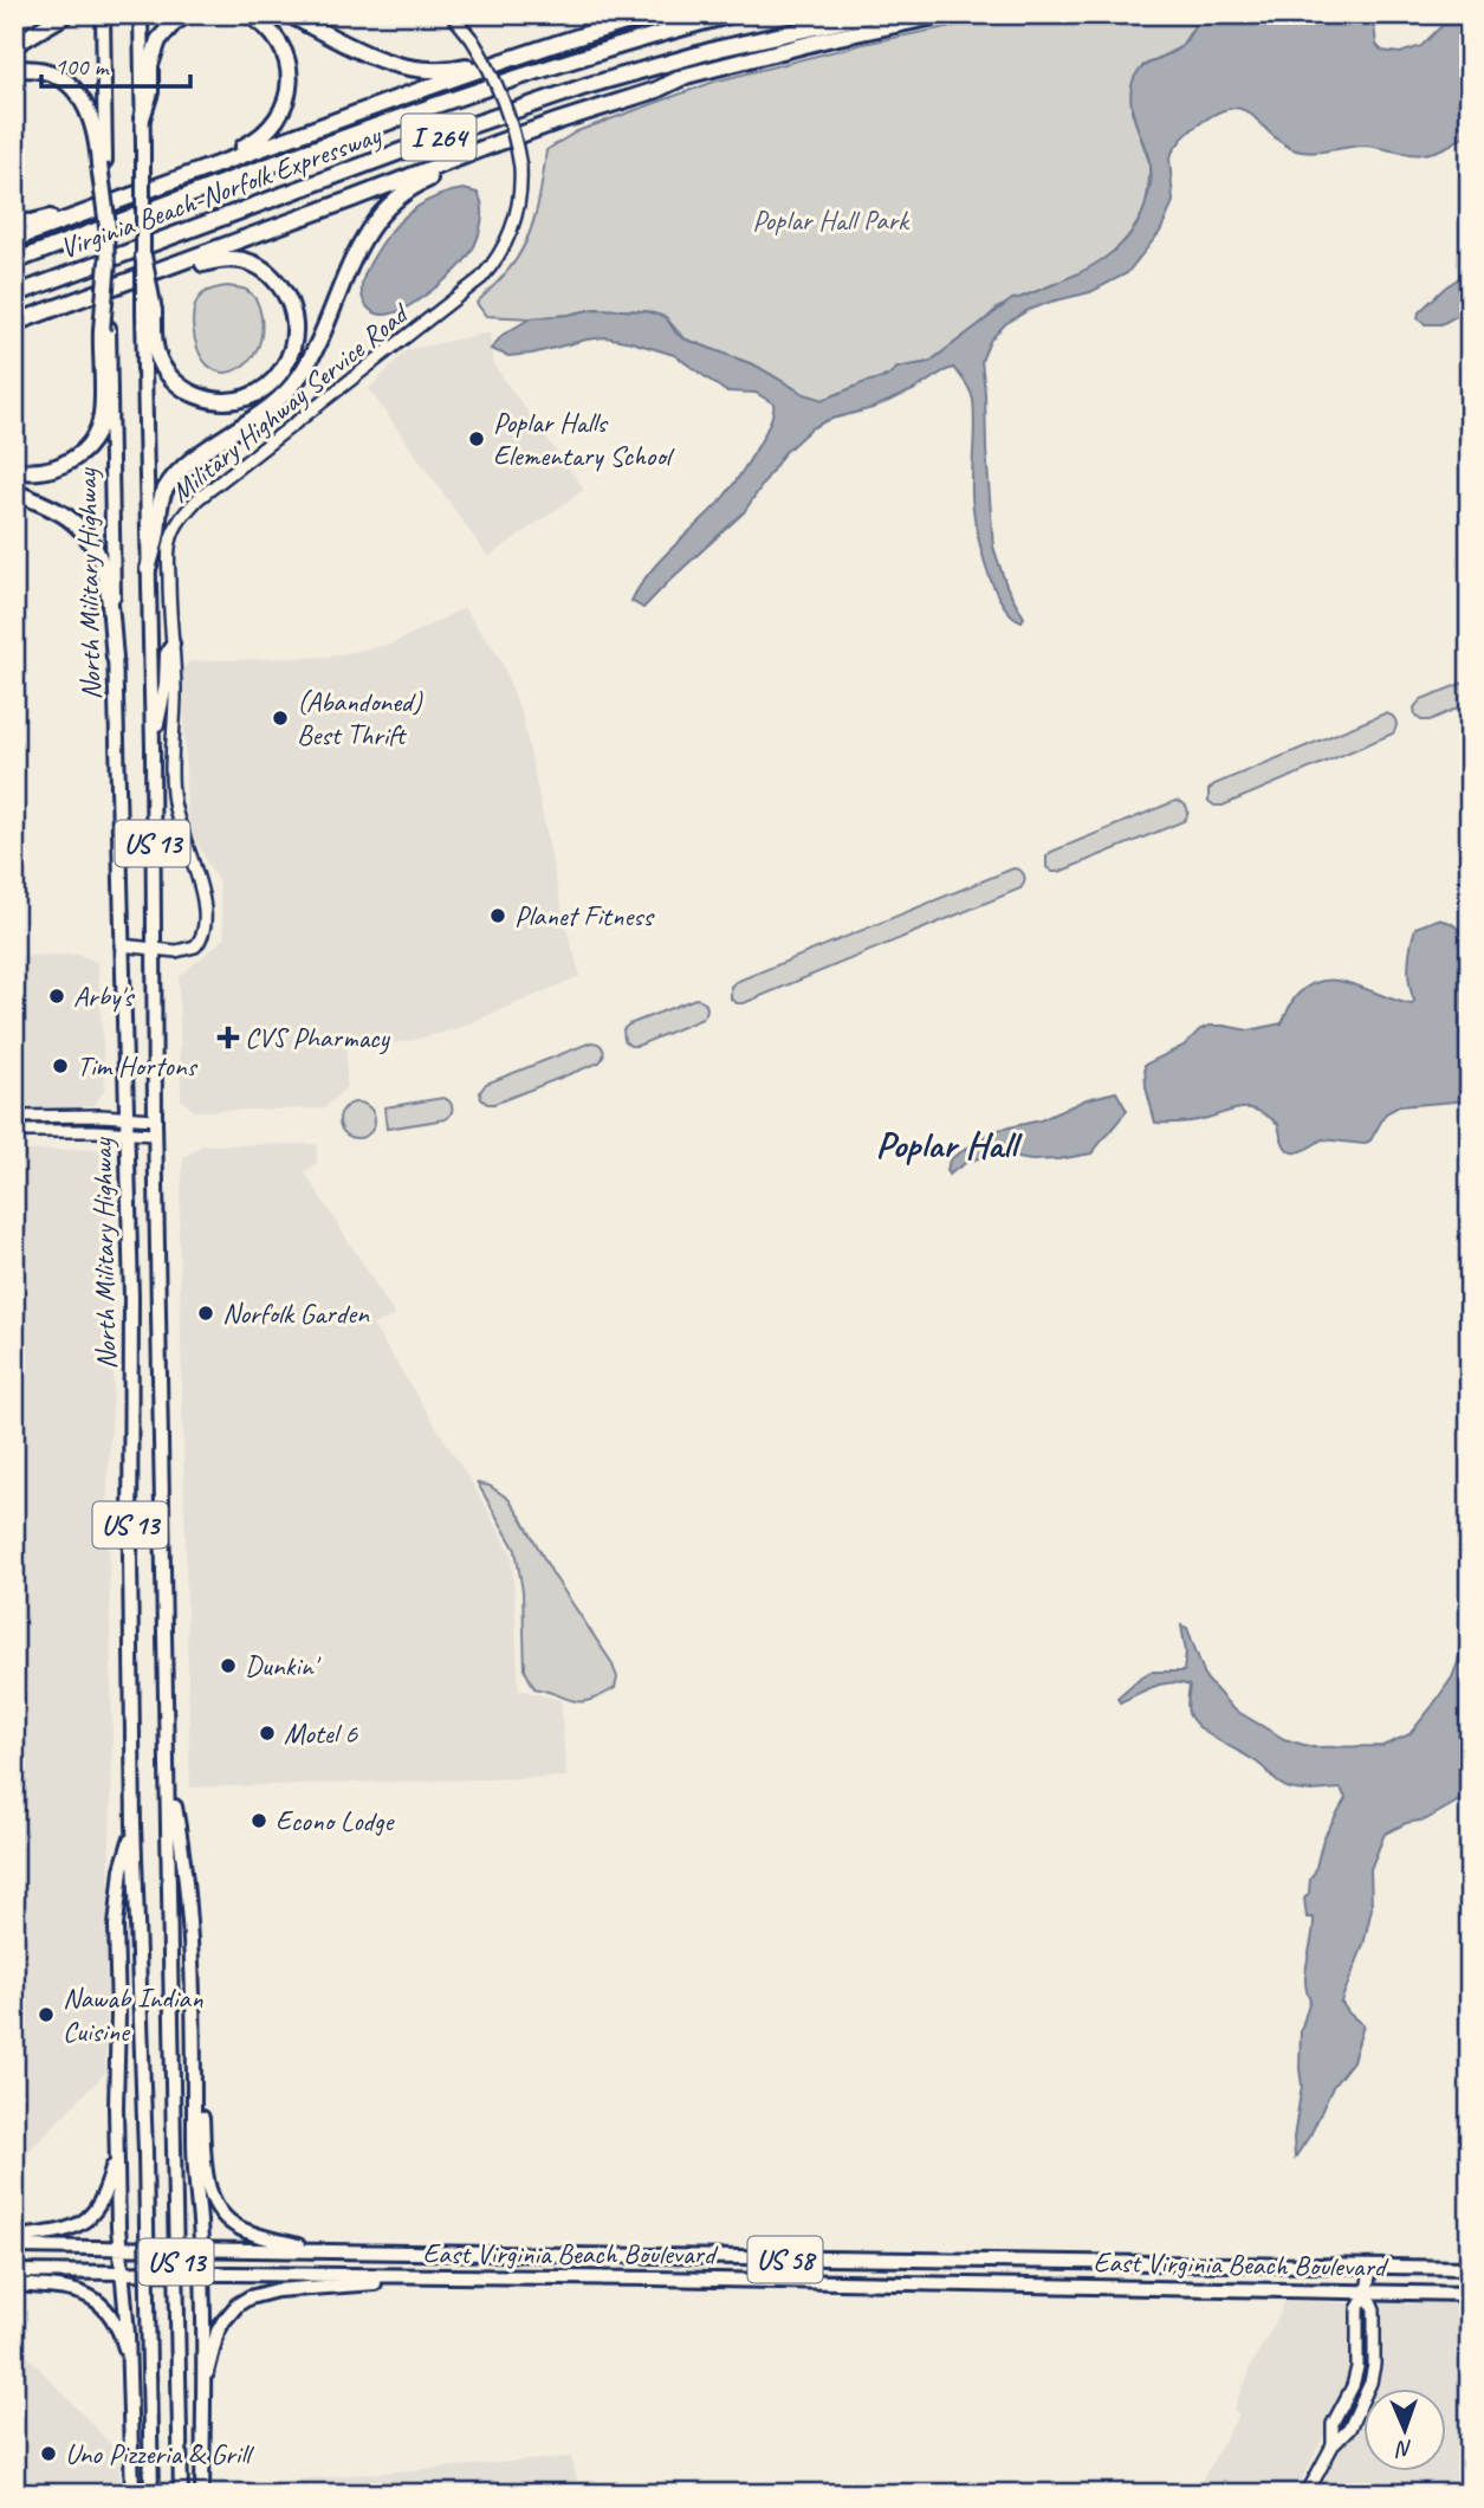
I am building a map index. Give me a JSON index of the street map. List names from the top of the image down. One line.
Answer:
{"streets":{"highway":["I 264","Virginia Beach-Norfolk Expressway"],"main road":["North Military Highway","US 13","East Virginia Beach Boulevard","US 58"],"street":["Military Highway Service Road"]},"crossings":[["Military Highway Service Road","North Military Highway"]],"districts":["Poplar Hall"],"parks":["Poplar Hall Park"],"places":{"other":["Poplar Halls Elementary School","(Abandoned) Best Thrift","Planet Fitness","Arby's","Tim Hortons","Norfolk Garden","Dunkin'","Motel 6","Econo Lodge","Nawab Indian Cuisine","Uno Pizzeria & Grill"],"health":["CVS Pharmacy"]},"scale_bar":"100 m","north":"bottom"}
